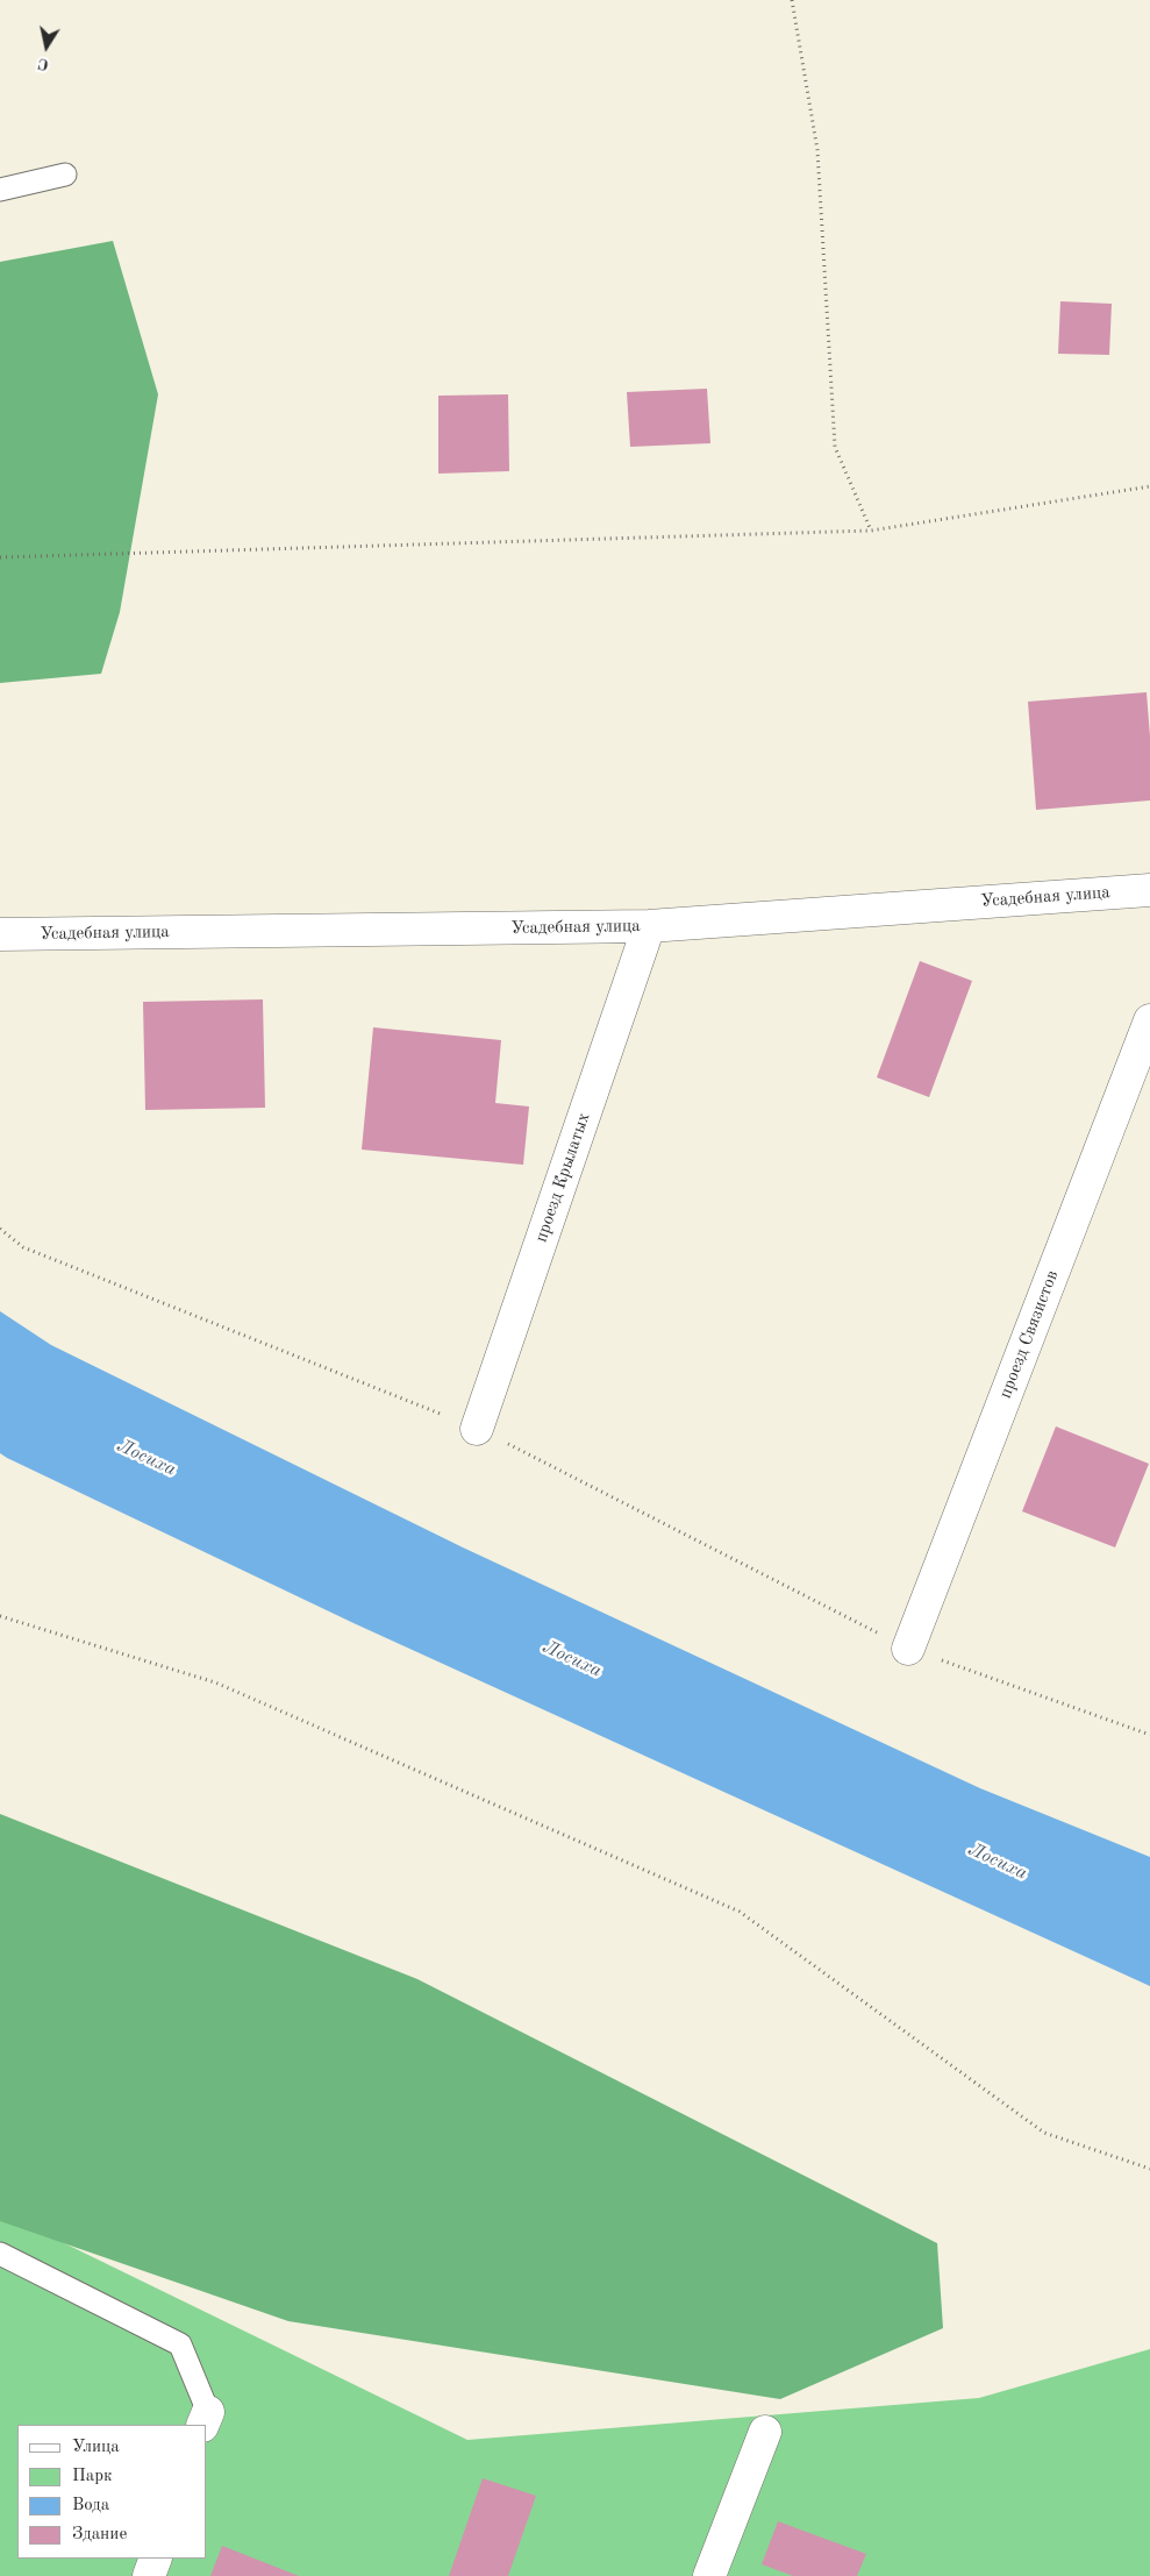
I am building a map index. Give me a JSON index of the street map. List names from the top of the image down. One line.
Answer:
{"streets":{"street":["Усадебная улица","проезд Крылатых","проезд Связистов"]},"crossings":[["Усадебная улица","проезд Крылатых"]],"water":["Лосиха"],"legend":["Улица","Парк","Вода","Здание"],"north":"bottom"}
